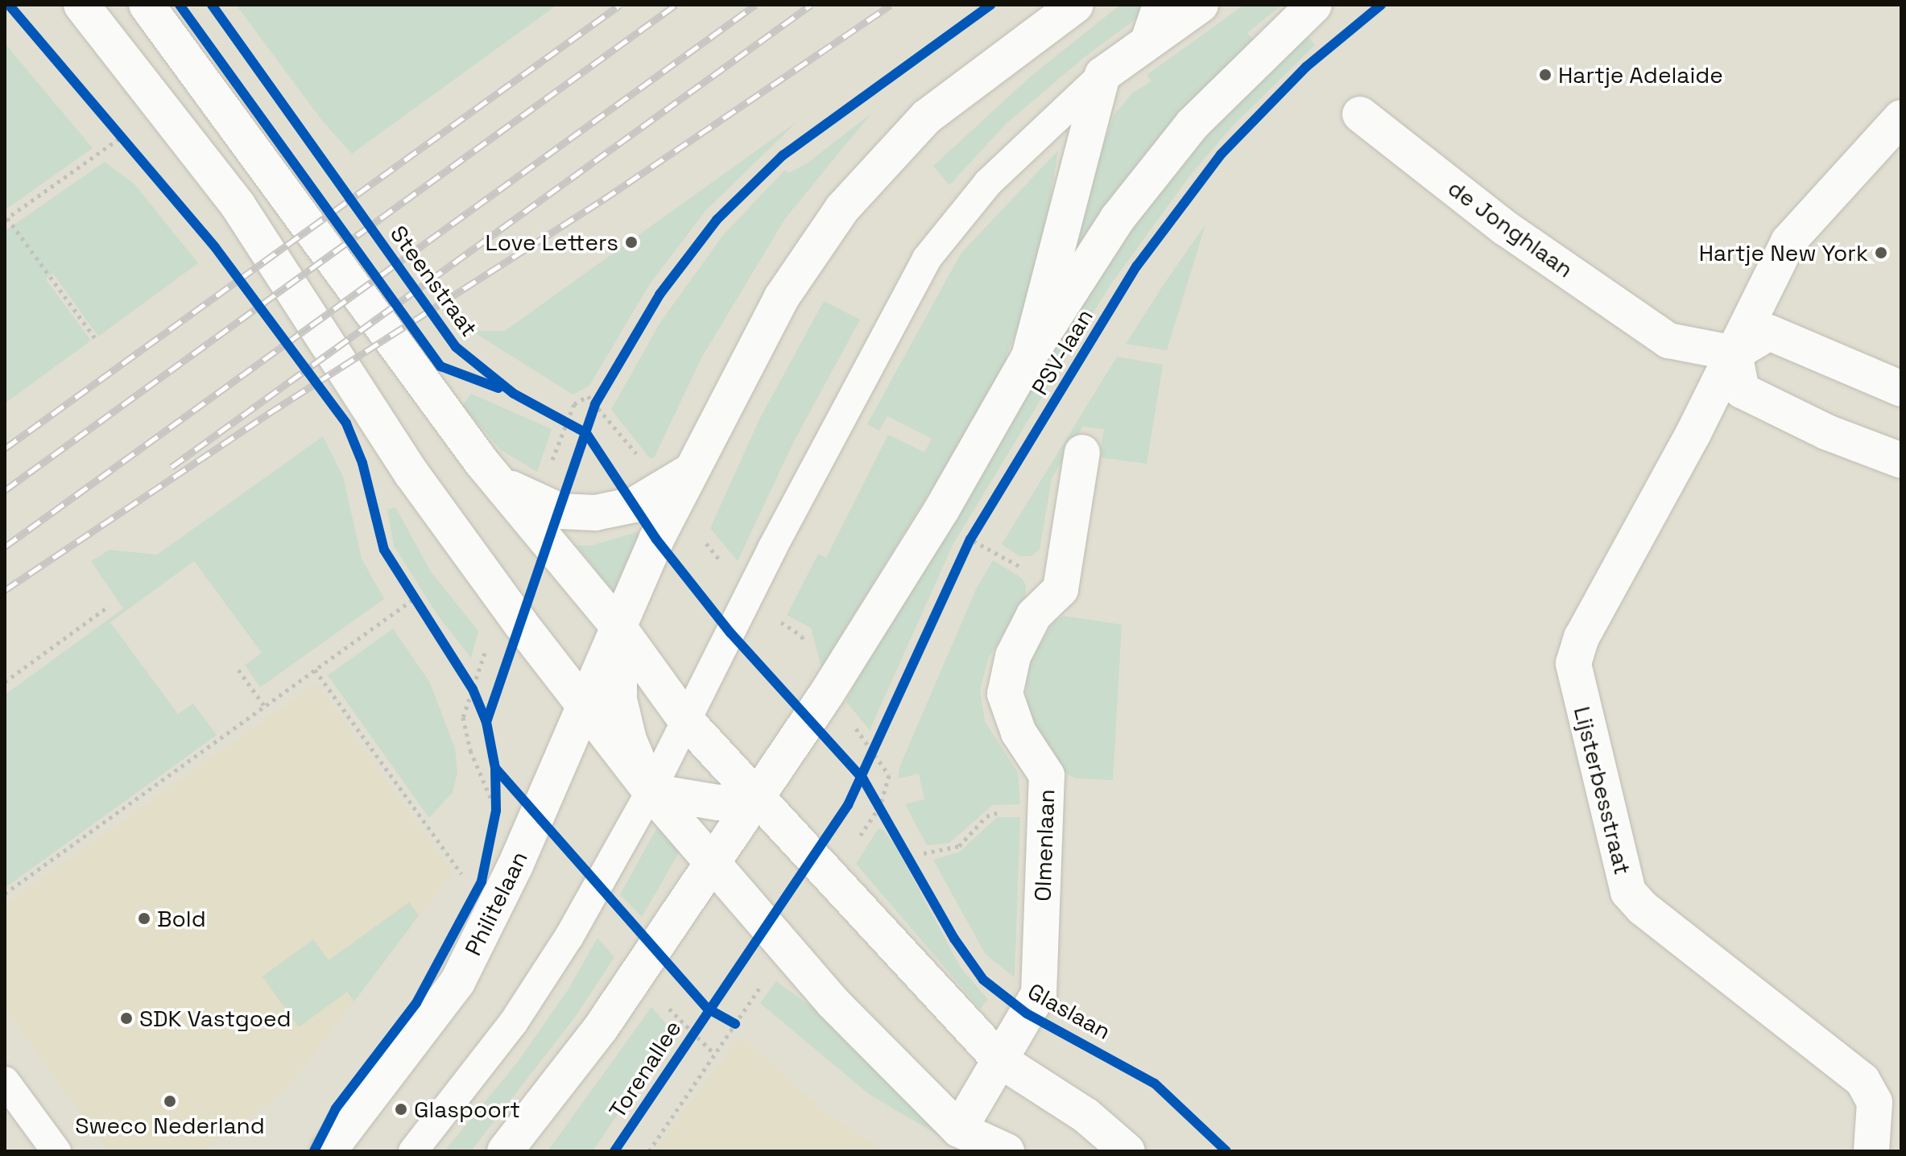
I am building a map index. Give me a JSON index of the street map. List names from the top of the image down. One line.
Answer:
{"streets":{"street":["de Jonghlaan","PSV-laan","Lijsterbesstraat","Olmenlaan","Philitelaan"],"cycle path":["Steenstraat","Torenallee"]},"crossings":[["de Jonghlaan","Lijsterbesstraat"]],"places":["Hartje Adelaide","Love Letters","Hartje New York","Bold","SDK Vastgoed","Sweco Nederland","Glaspoort"]}
